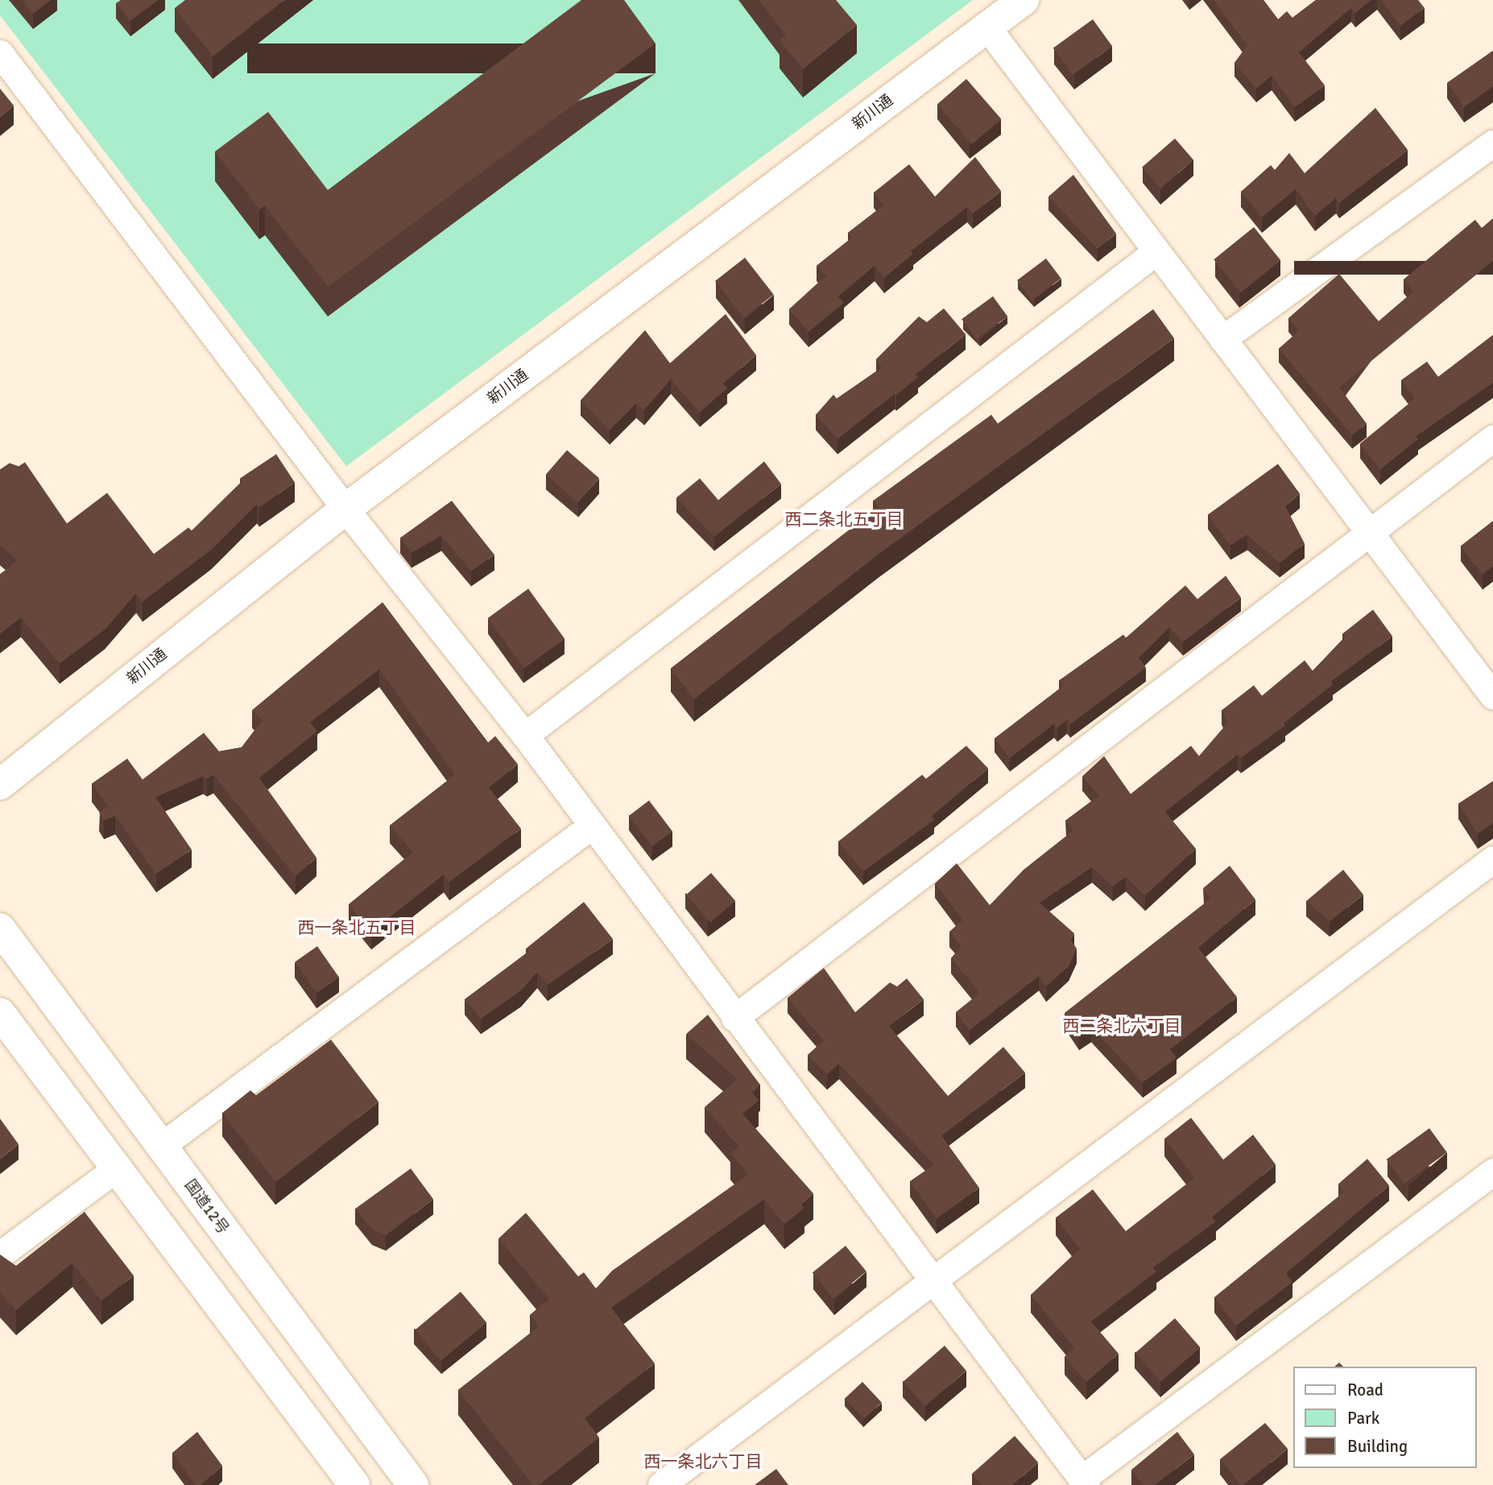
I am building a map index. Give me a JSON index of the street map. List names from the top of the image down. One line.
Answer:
{"streets":{"main road":["新川通","国道12号"]},"districts":["西二条北五丁目","西一条北五丁目","西二条北六丁目","西一条北六丁目"],"legend":["Road","Park","Building"]}
